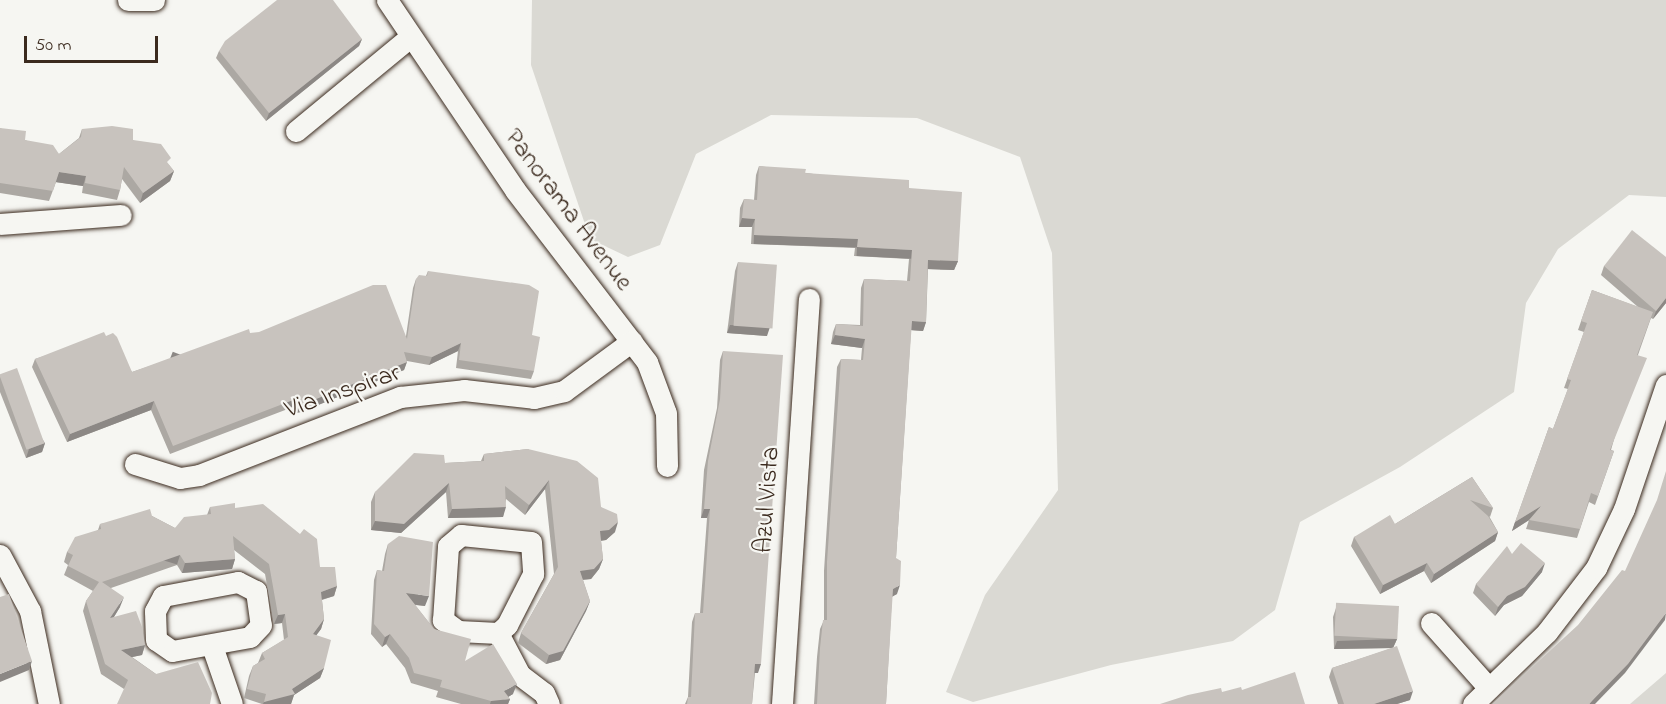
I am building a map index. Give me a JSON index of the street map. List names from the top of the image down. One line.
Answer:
{"streets":{"street":["Panorama Avenue","Via Inspirar","Azul Vista"]},"crossings":[["Panorama Avenue","Via Inspirar"]],"scale_bar":"50 m"}
